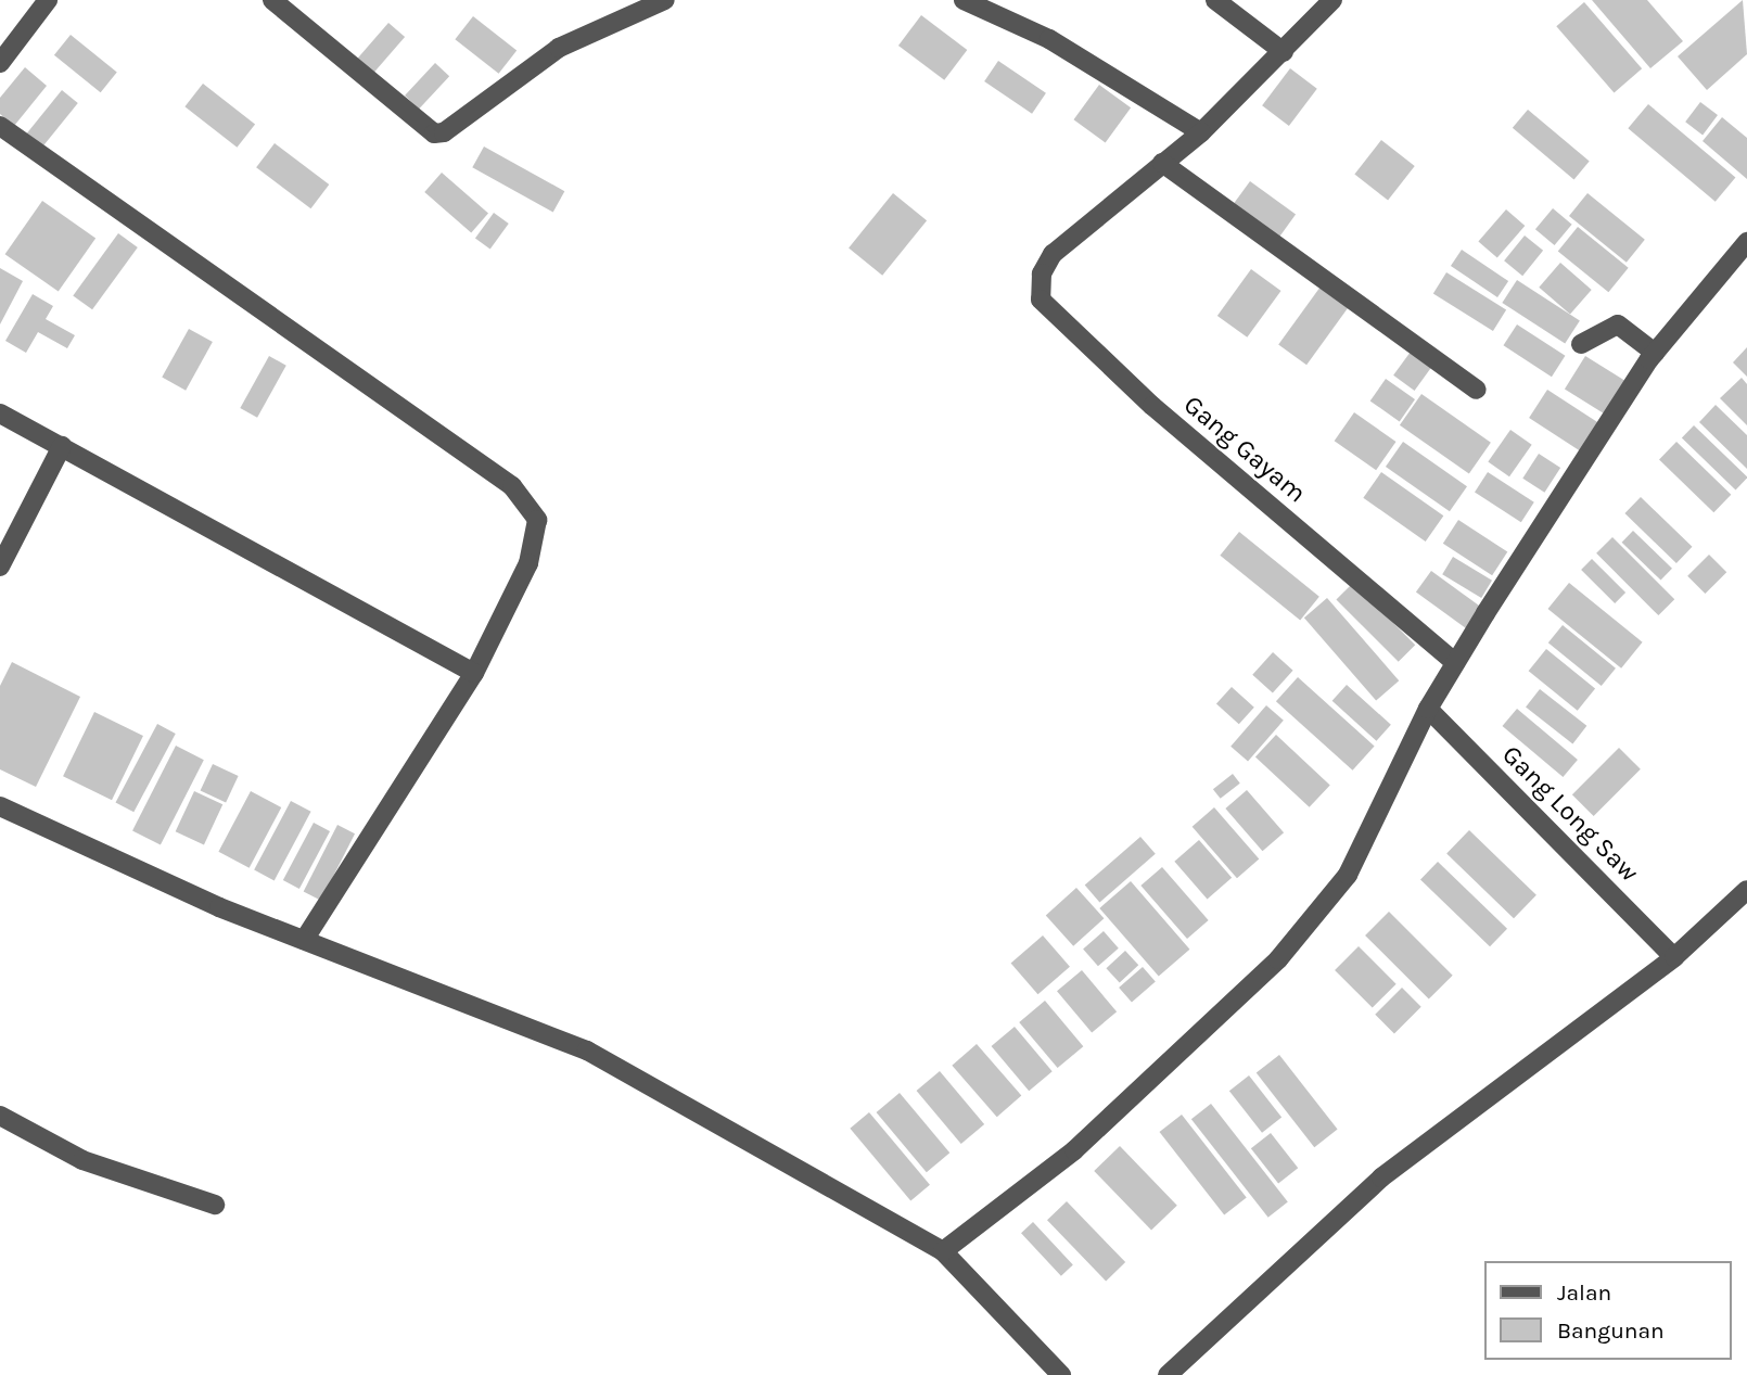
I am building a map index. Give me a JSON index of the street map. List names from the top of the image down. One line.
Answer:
{"streets":{"street":["Gang Gayam","Gang Long Saw"]},"legend":["Jalan","Bangunan"]}
